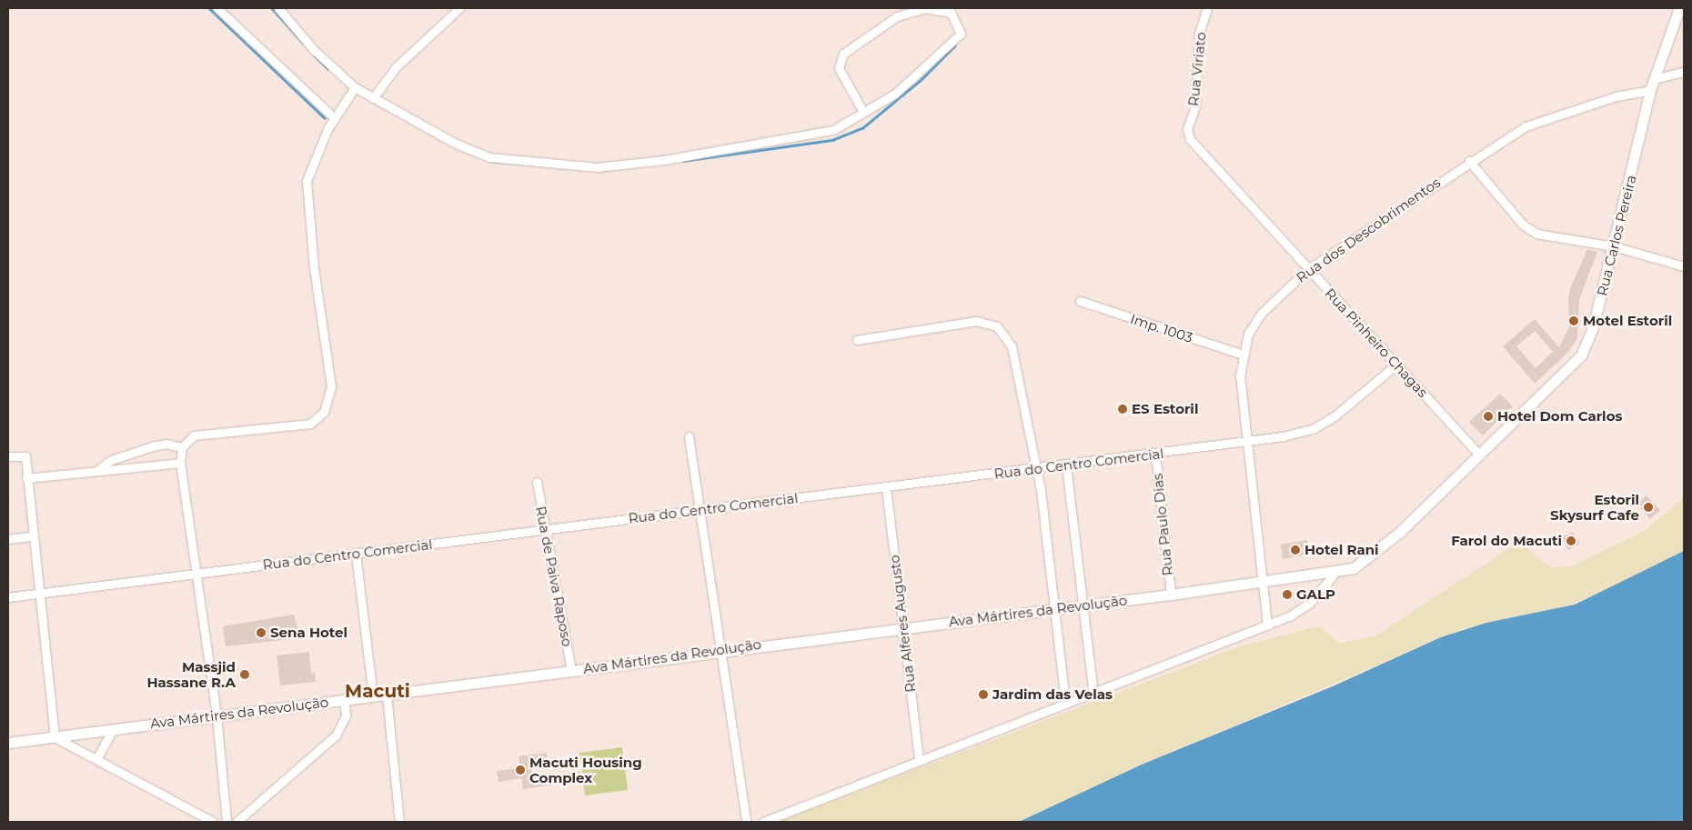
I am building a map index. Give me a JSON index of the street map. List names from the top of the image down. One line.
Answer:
{"streets":{"street":["Rua Viriato","Rua dos Descobrimentos","Rua Carlos Pereira","Imp. 1003","Rua Pinheiro Chagas","Rua do Centro Comercial","Rua Paulo Dias","Rua de Paiva Raposo","Ava Mártires da Revolução","Rua Alferes Augusto"]},"crossings":[["Rua Viriato","Rua Pinheiro Chagas"],["Rua dos Descobrimentos","Rua Carlos Pereira"],["Rua dos Descobrimentos","Imp. 1003"],["Rua dos Descobrimentos","Rua Pinheiro Chagas"],["Rua dos Descobrimentos","Rua do Centro Comercial"],["Rua dos Descobrimentos","Ava Mártires da Revolução"],["Rua Carlos Pereira","Rua Pinheiro Chagas"],["Rua Carlos Pereira","Ava Mártires da Revolução"],["Rua Pinheiro Chagas","Rua do Centro Comercial"],["Rua do Centro Comercial","Rua Paulo Dias"],["Rua do Centro Comercial","Rua de Paiva Raposo"],["Rua do Centro Comercial","Rua Alferes Augusto"],["Rua Paulo Dias","Ava Mártires da Revolução"],["Rua de Paiva Raposo","Ava Mártires da Revolução"],["Ava Mártires da Revolução","Rua Alferes Augusto"]],"districts":["Macuti"],"places":["Motel Estoril","ES Estoril","Hotel Dom Carlos","Estoril Skysurf Cafe","Farol do Macuti","Hotel Rani","GALP","Sena Hotel","Massjid Hassane R.A","Jardim das Velas","Macuti Housing Complex"]}
